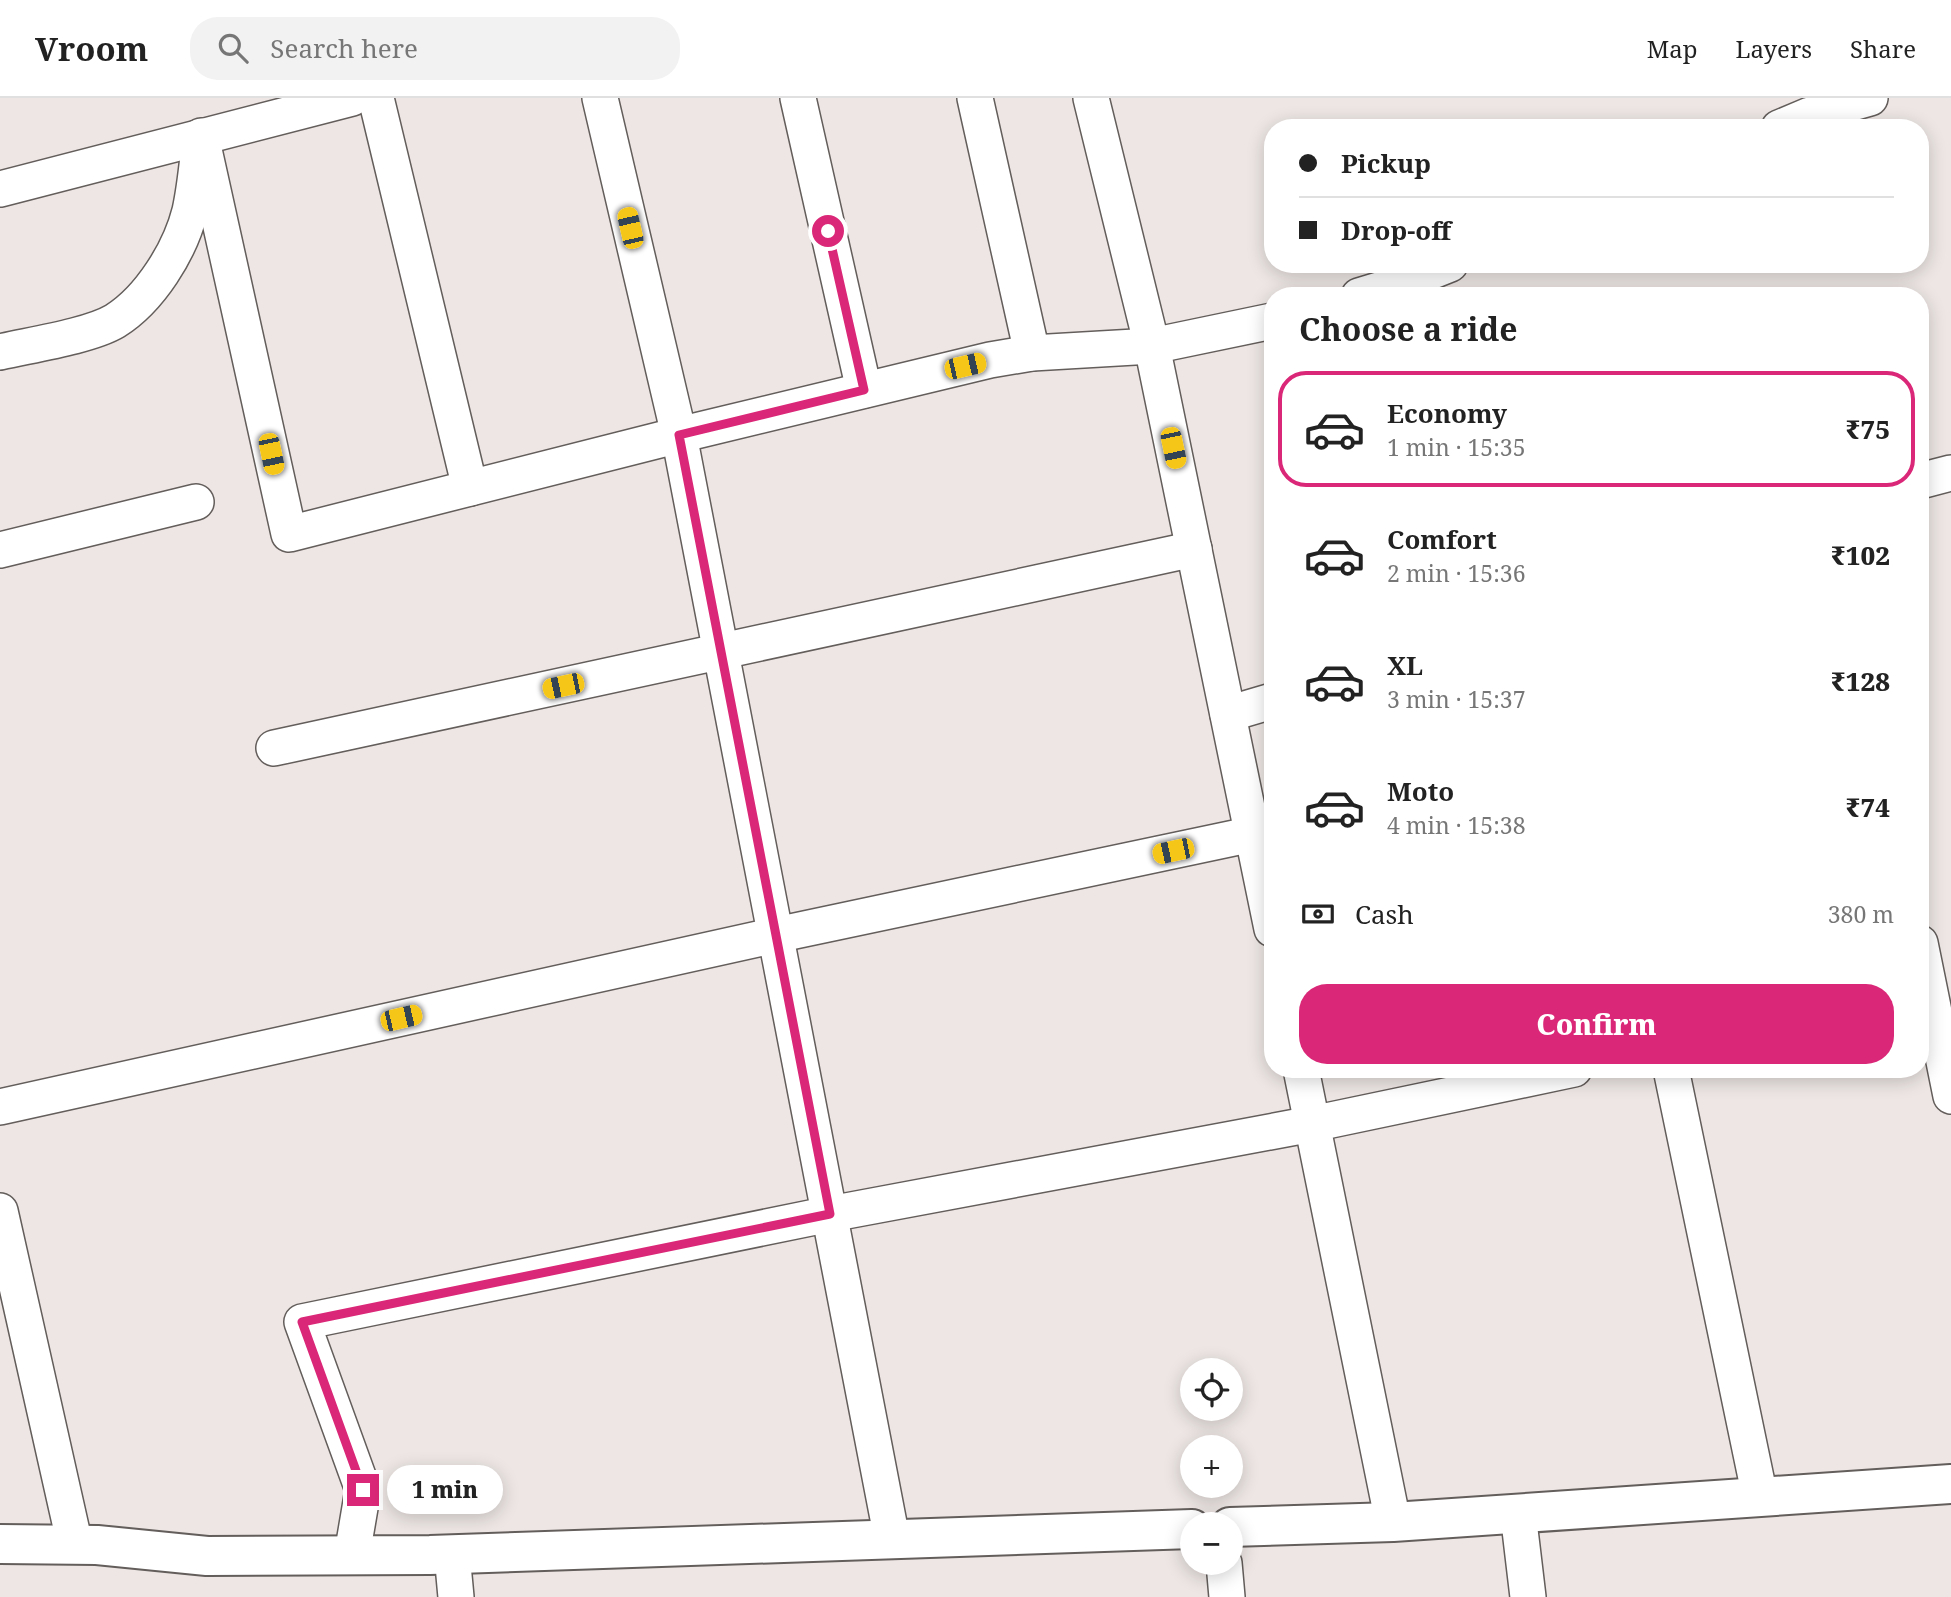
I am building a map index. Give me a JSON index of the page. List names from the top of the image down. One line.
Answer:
{"page":{"header":"Vroom","search":"Search here","nav":["Map","Layers","Share"],"banner":["Pickup","Drop-off"],"heading":"Choose a ride","list":[{"name":"Economy","note":"1 min · 15:35","value":"₹75"},{"name":"Comfort","note":"2 min · 15:36","value":"₹102"},{"name":"XL","note":"3 min · 15:37","value":"₹128"},{"name":"Moto","note":"4 min · 15:38","value":"₹74"}],"pay":["Cash","380 m"],"buttons":"Confirm","map_buttons":["+","−"],"bubble":"1 min"}}
